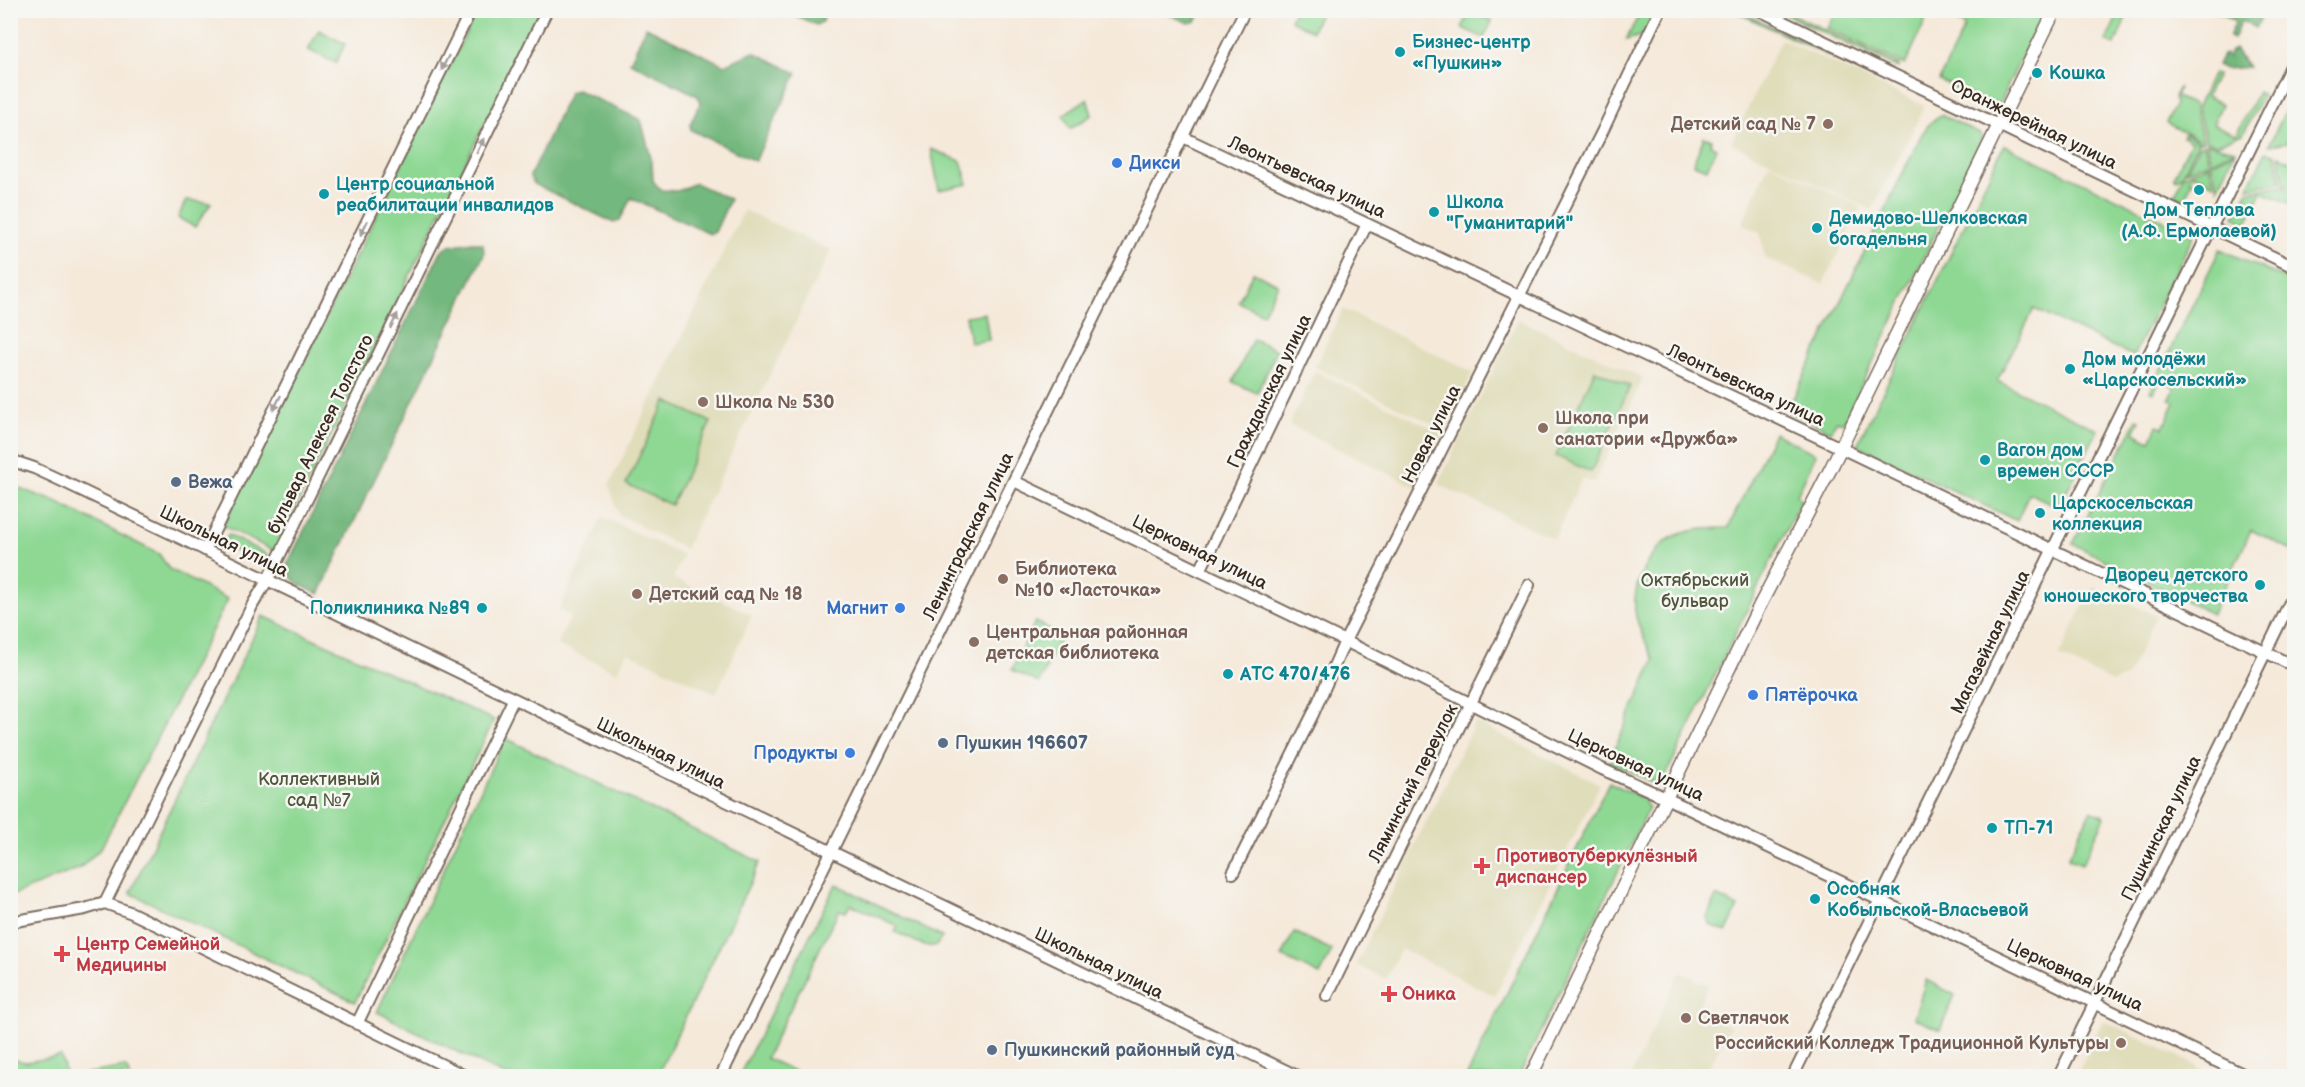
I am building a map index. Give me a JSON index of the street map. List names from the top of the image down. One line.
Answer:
{"streets":{"street":["Оранжерейная улица","Леонтьевская улица","Гражданская улица","бульвар Алексея Толстого","Новая улица","Ленинградская улица","Школьная улица","Церковная улица","Магазейная улица","Ляминский переулок","Пушкинская улица"]},"crossings":[["Оранжерейная улица","Магазейная улица"],["Леонтьевская улица","Гражданская улица"],["Леонтьевская улица","Новая улица"],["Леонтьевская улица","Ленинградская улица"],["Леонтьевская улица","Магазейная улица"],["Леонтьевская улица","Пушкинская улица"],["Гражданская улица","Церковная улица"],["бульвар Алексея Толстого","Школьная улица"],["Новая улица","Церковная улица"],["Ленинградская улица","Школьная улица"],["Ленинградская улица","Церковная улица"],["Церковная улица","Магазейная улица"],["Церковная улица","Ляминский переулок"],["Церковная улица","Пушкинская улица"]],"parks":["Октябрьский бульвар","Коллективный сад №7"],"places":{"other":["Бизнес-центр «Пушкин»","Кошка","Детский сад № 7","Дикси","Дом Теплова (А.Ф. Ермолаевой)","Центр социальной реабилитации инвалидов","Школа \"Гуманитарий\"","Демидово-Шелковская богадельня","Дом молодёжи «Царскосельский»","Школа № 530","Школа при санатории «Дружба»","Вагон дом времен СССР","Вежа","Царскосельская коллекция","Библиотека №10 «Ласточка»","Дворец детского юношеского творчества","Детский сад № 18","Поликлиника №89","Магнит","Центральная районная детская библиотека","АТС 470/476","Пятёрочка","Пушкин 196607","Продукты","ТП-71","Особняк Кобыльской-Власьевой","Светлячок","Российский Колледж Традиционной Культуры","Пушкинский районный суд"],"health":["Противотуберкулёзный диспансер","Центр Семейной Медицины","Оника"]}}
